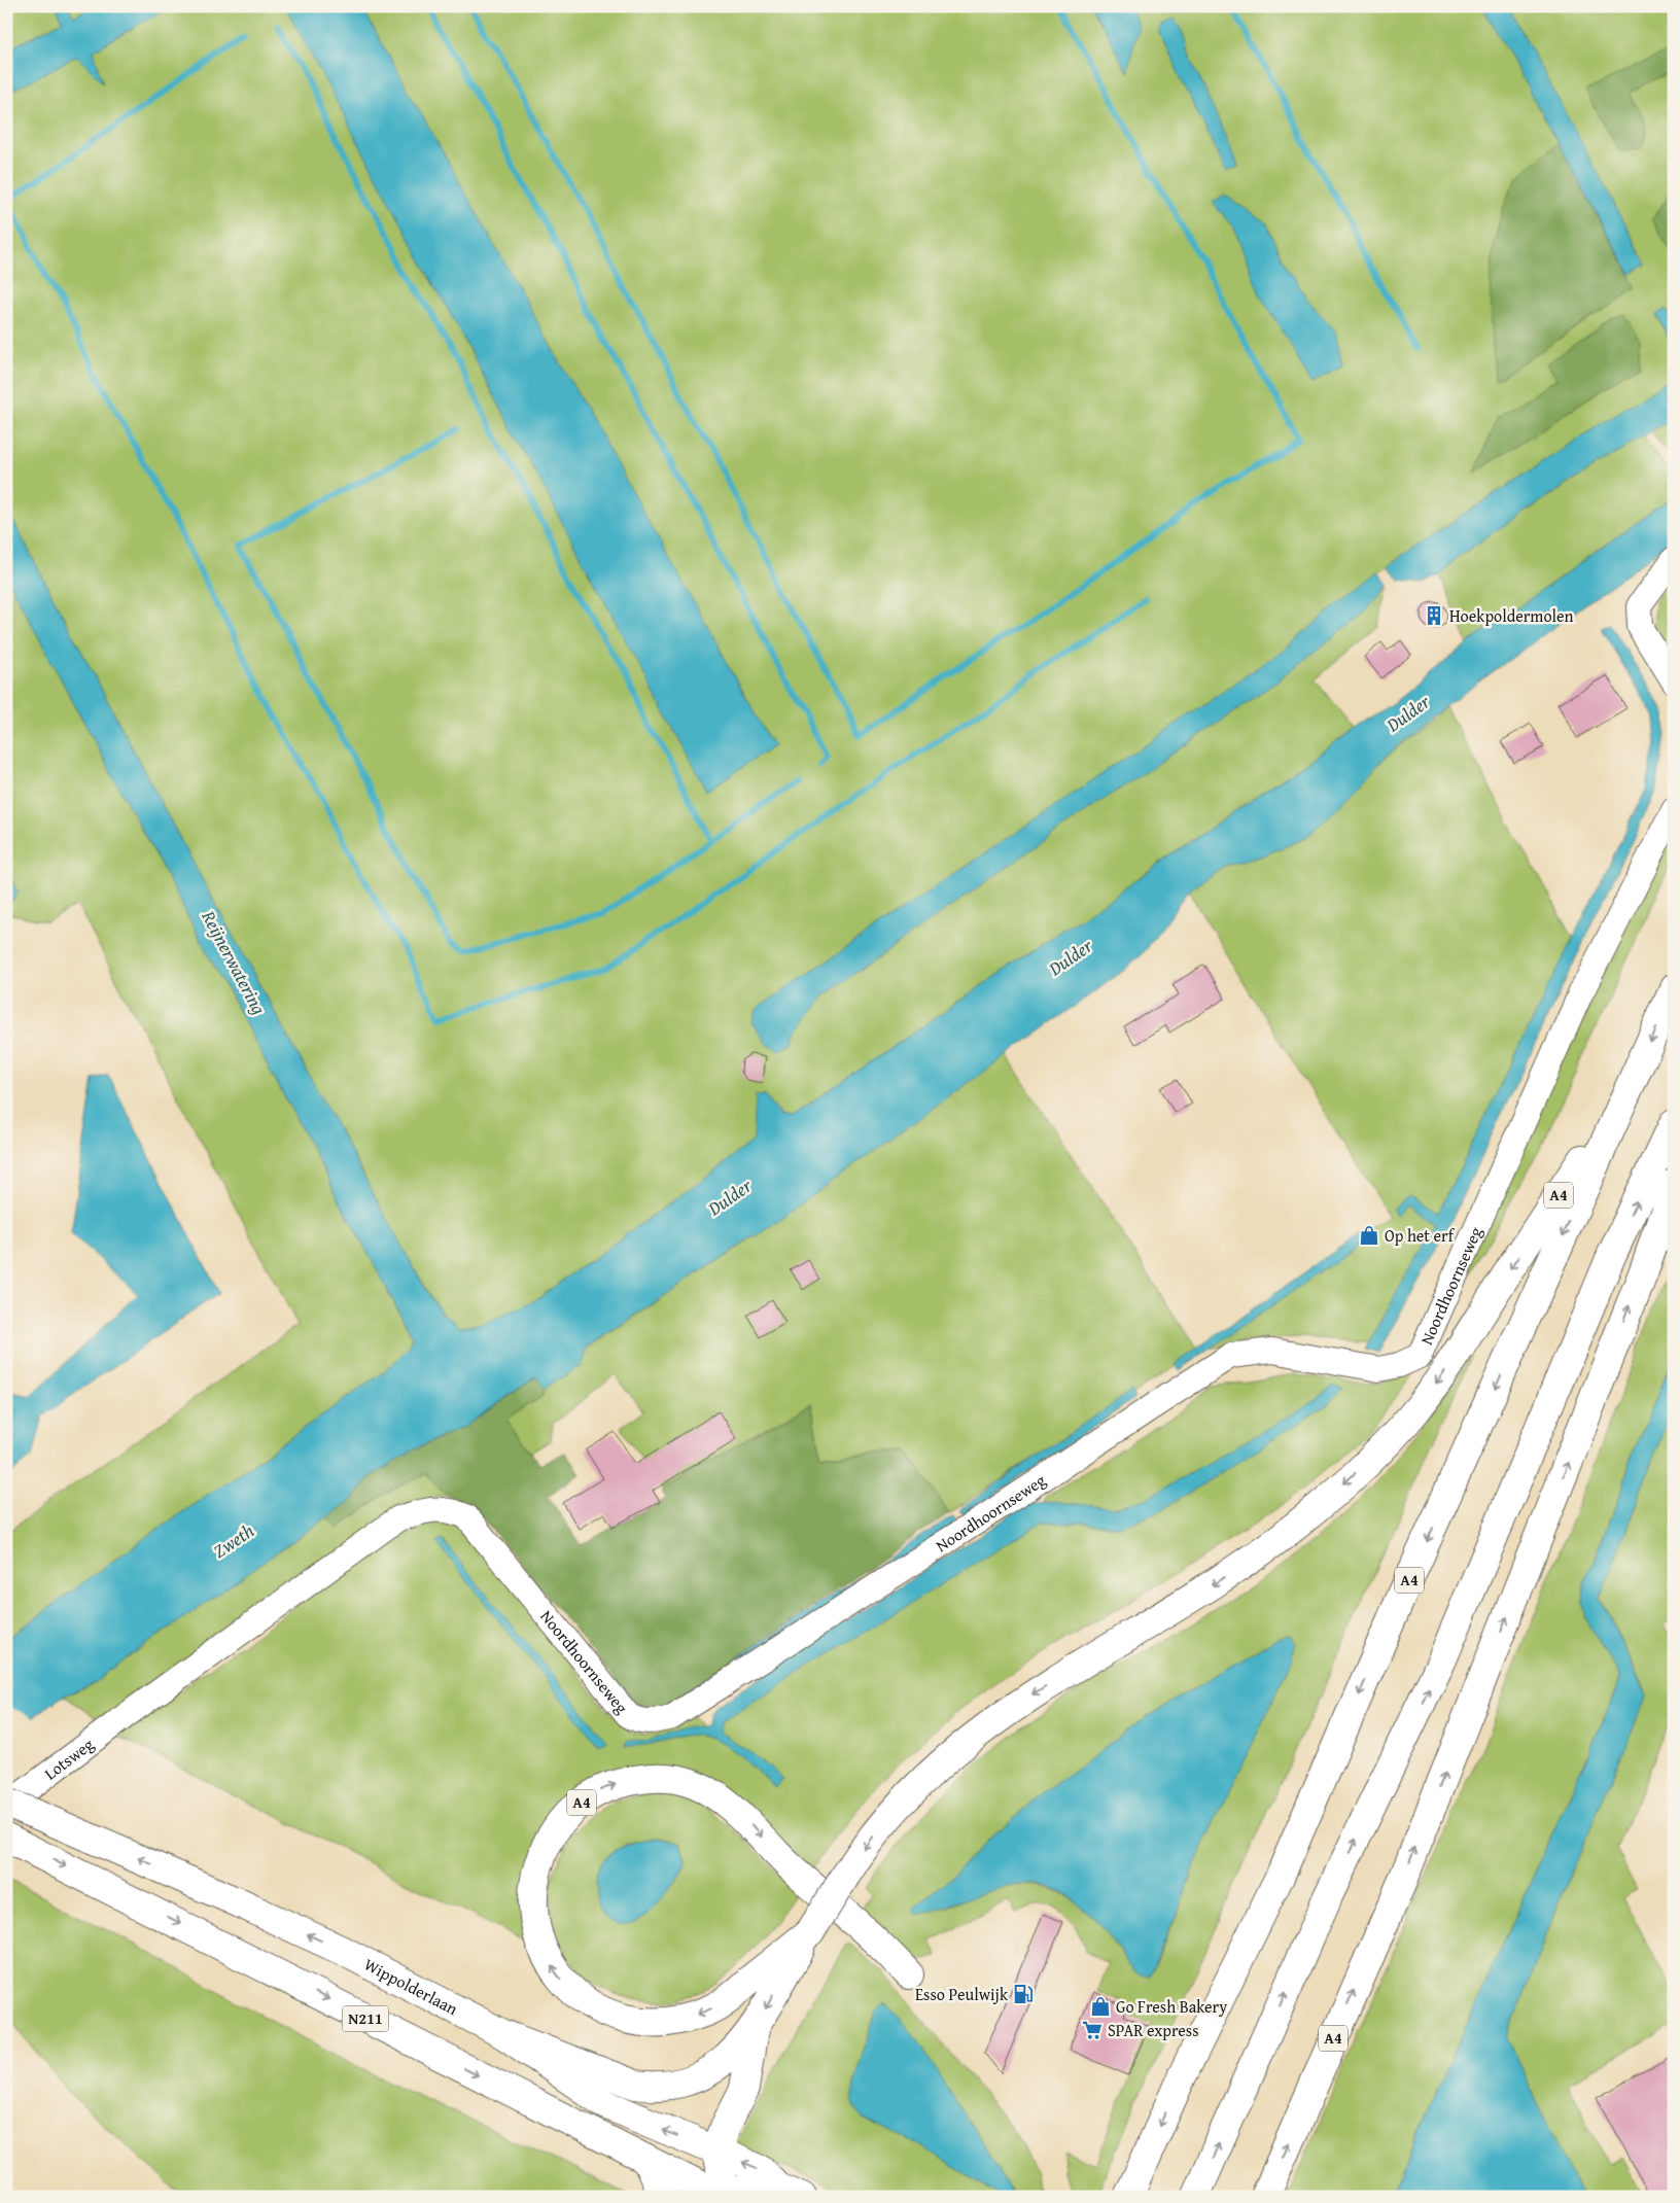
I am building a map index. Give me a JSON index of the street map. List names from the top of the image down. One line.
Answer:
{"streets":{"main road":["A4","Wippolderlaan","N211"],"street":["Noordhoornseweg","Lotsweg"]},"crossings":[["A4","Wippolderlaan"],["Noordhoornseweg","Lotsweg"],["Lotsweg","Wippolderlaan"]],"water":["Dulder","Reijnerwatering","Zweth"],"places":{"building":["Hoekpoldermolen"],"shop":["Op het erf","Go Fresh Bakery"],"fuel station":["Esso Peulwijk"],"supermarket":["SPAR express"]}}
